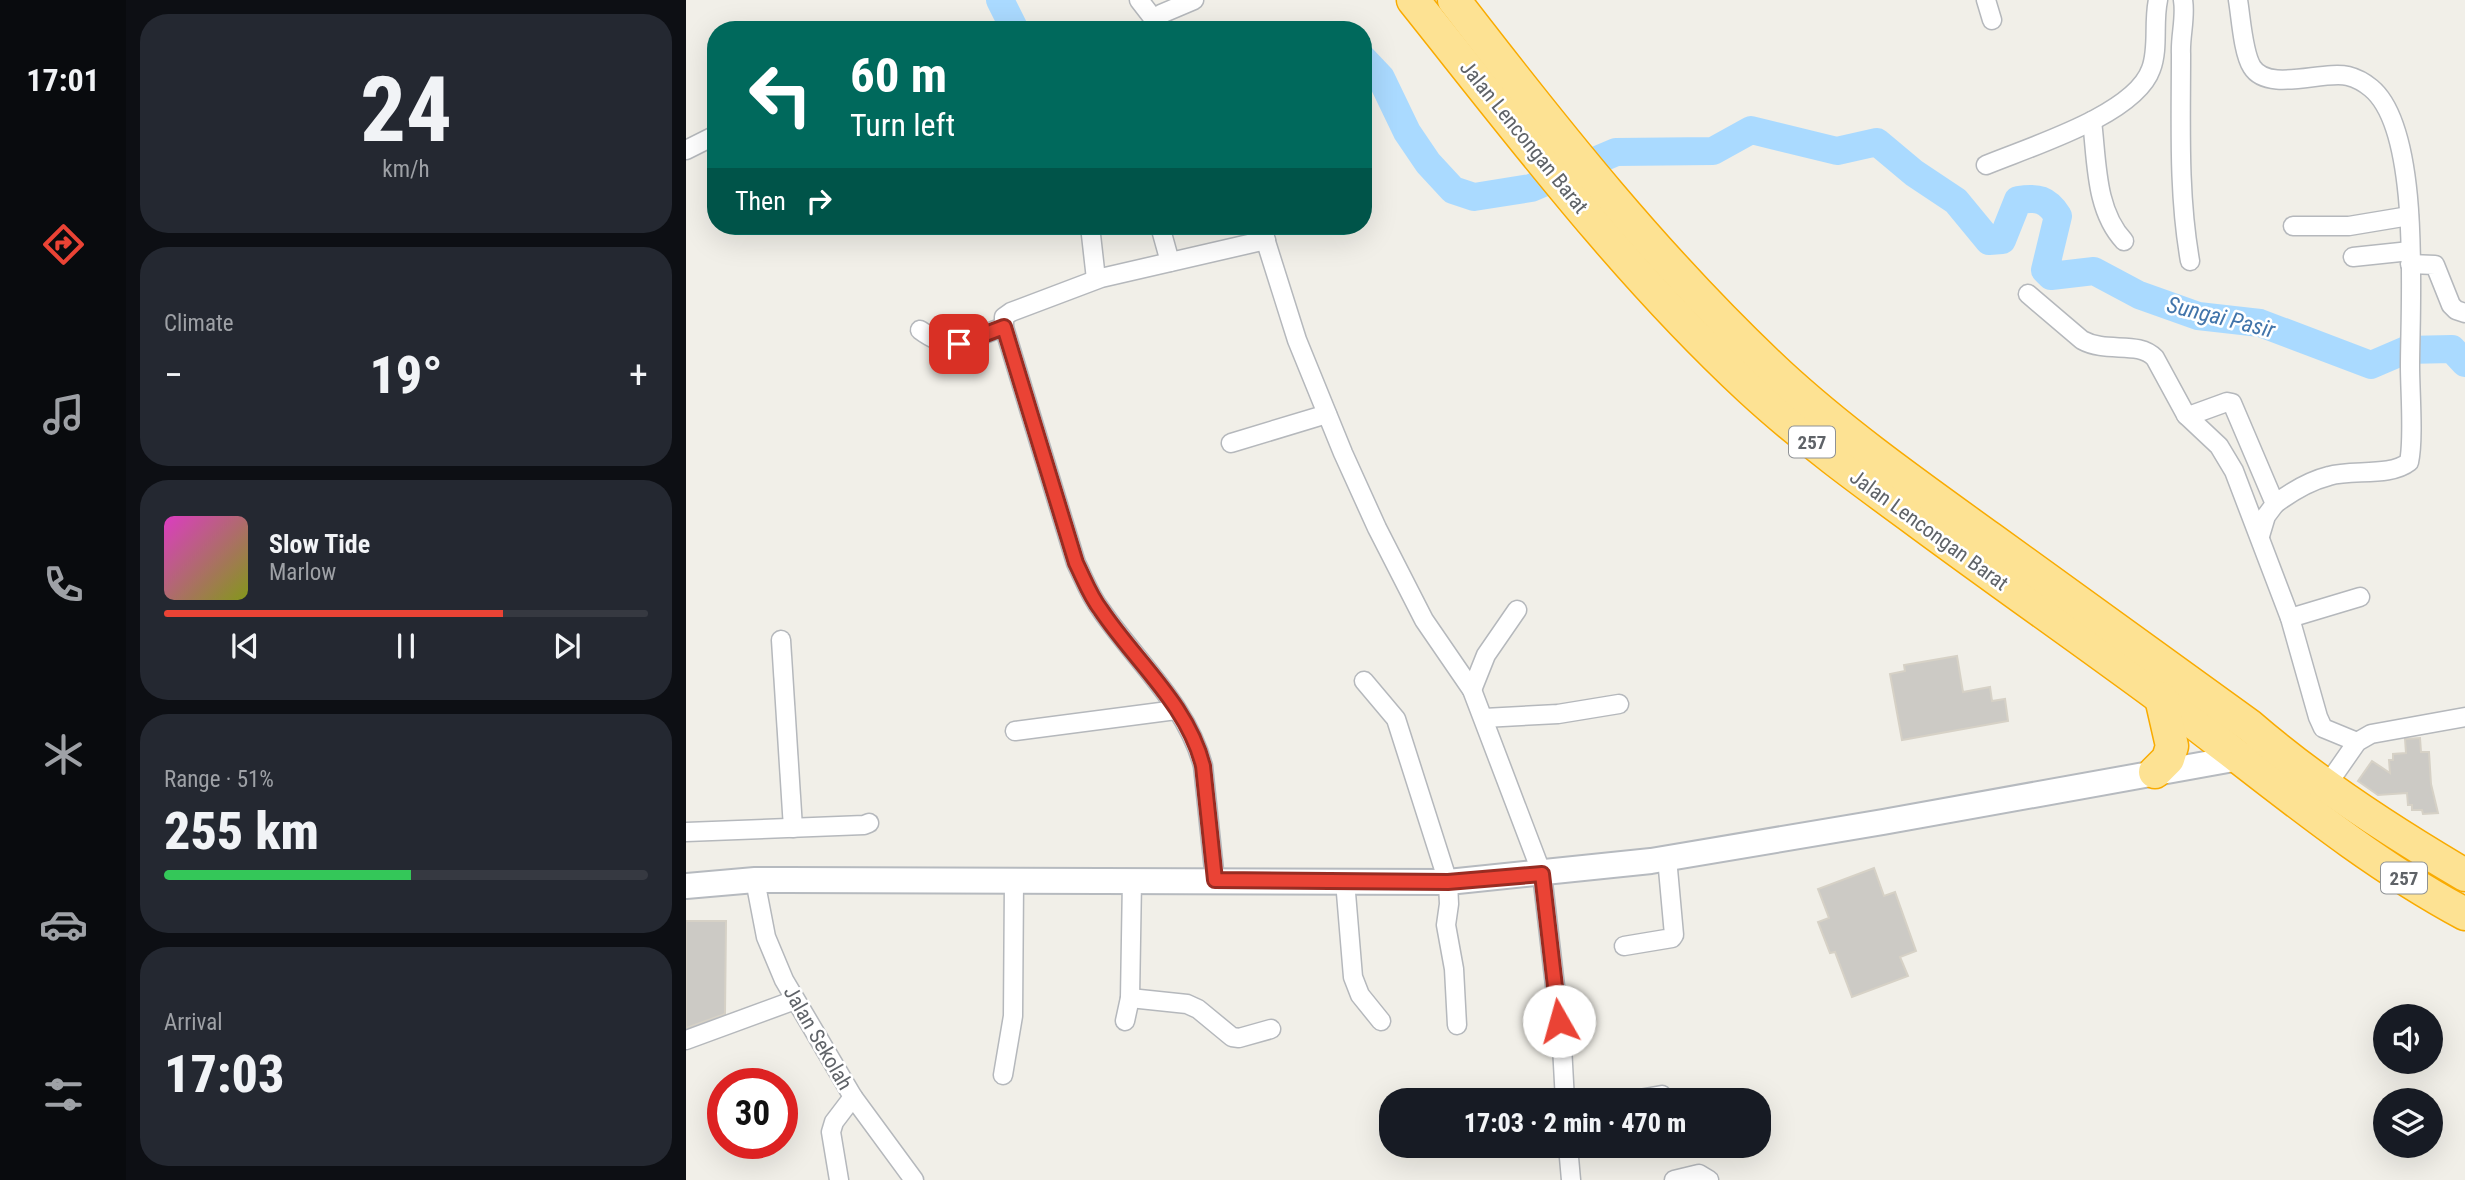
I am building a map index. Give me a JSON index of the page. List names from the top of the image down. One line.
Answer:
{"streets":{"highway":["Jalan Lencongan Barat","257"],"street":["Jalan Sekolah"]},"water":["Sungai Pasir"],"page":{"tabs":"17:01","tile":[["24","km/h"],"Climate",["Range · 51%","255 km"],["Arrival","17:03"]],"turn":["60 m","Turn left"],"then":"Then","heat":["−","19°","+"],"song":["Slow Tide","Marlow"],"limit":"30","trip":"17:03 · 2 min · 470 m"}}
